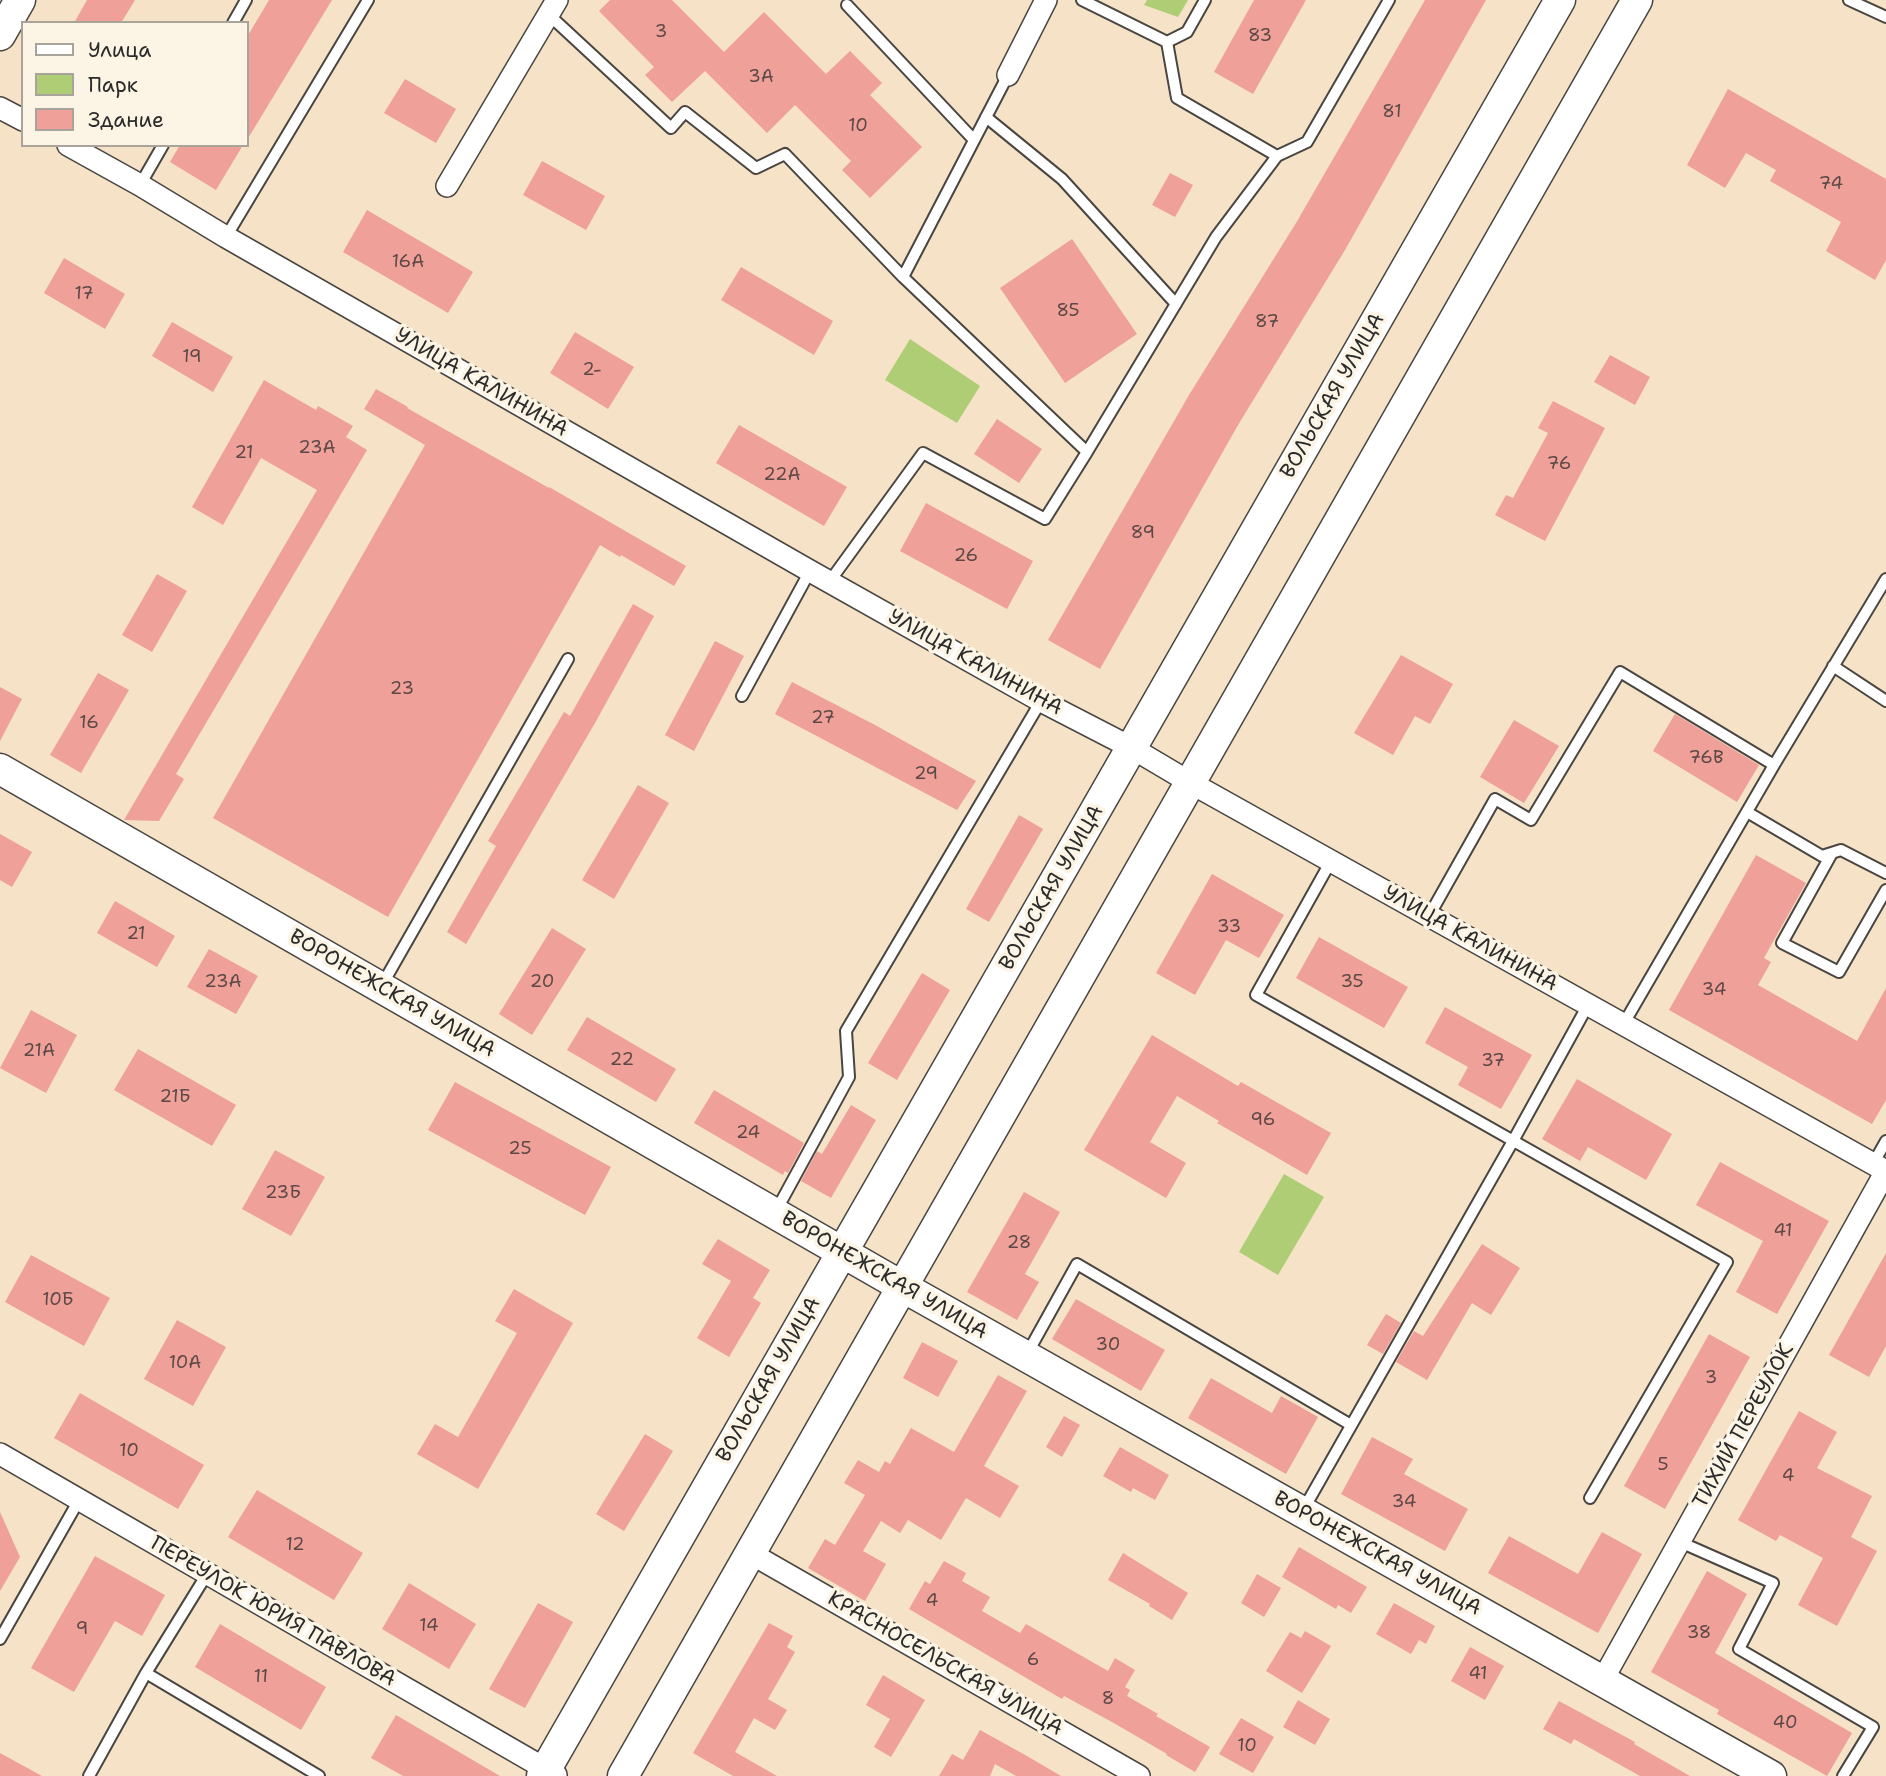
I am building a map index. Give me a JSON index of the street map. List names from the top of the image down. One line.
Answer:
{"streets":{"main road":["ВОЛЬСКАЯ УЛИЦА","ВОРОНЕЖСКАЯ УЛИЦА"],"street":["УЛИЦА КАЛИНИНА","ТИХИЙ ПЕРЕУЛОК","ПЕРЕУЛОК ЮРИЯ ПАВЛОВА","КРАСНОСЕЛЬСКАЯ УЛИЦА"]},"crossings":[["УЛИЦА КАЛИНИНА","ВОЛЬСКАЯ УЛИЦА"],["УЛИЦА КАЛИНИНА","ТИХИЙ ПЕРЕУЛОК"],["ВОЛЬСКАЯ УЛИЦА","ВОРОНЕЖСКАЯ УЛИЦА"],["ВОЛЬСКАЯ УЛИЦА","ПЕРЕУЛОК ЮРИЯ ПАВЛОВА"],["ВОРОНЕЖСКАЯ УЛИЦА","ТИХИЙ ПЕРЕУЛОК"]],"house_numbers":["3","83","3А","81","10","74","16А","17","85","87","19","2-","23А","21","76","22А","89","26","23","27","16","76В","29","33","21","23А","20","35","34","21А","22","37","21Б","96","24","25","23Б","41","28","10Б","30","10А","3","10","5","4","34","12","4","14","9","38","6","41","11","8","40","10"],"legend":["Улица","Парк","Здание"]}
